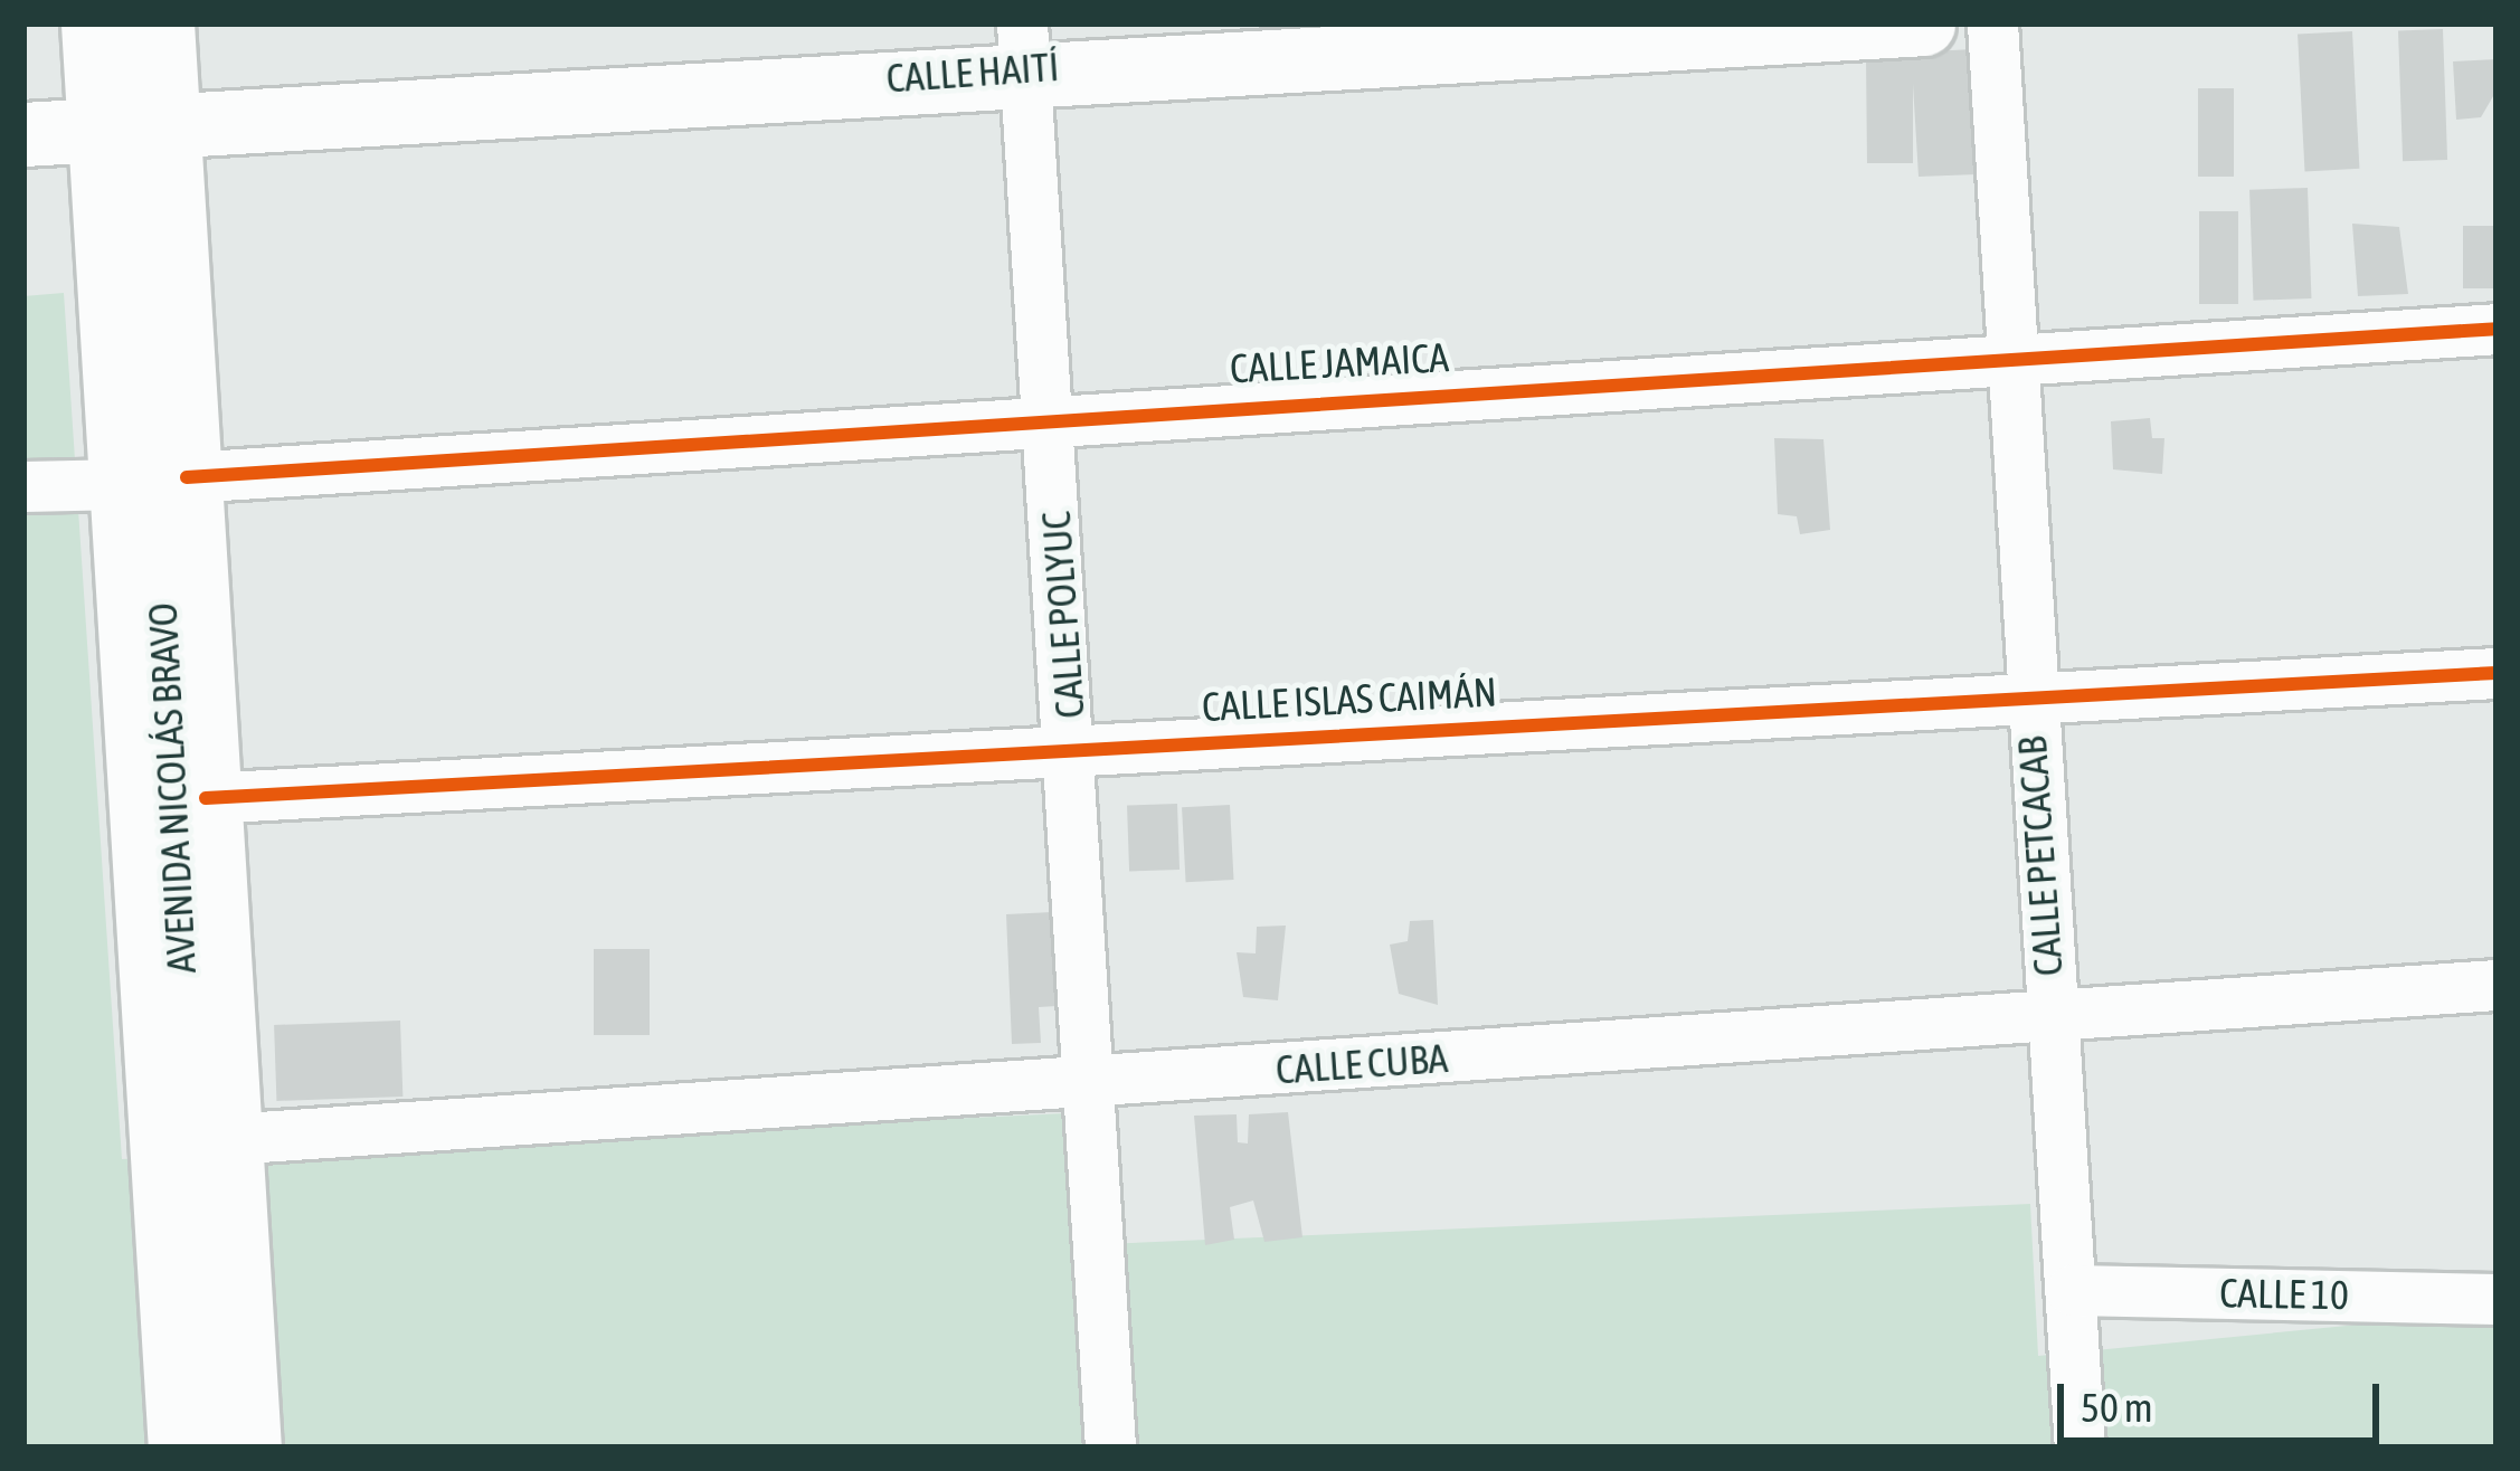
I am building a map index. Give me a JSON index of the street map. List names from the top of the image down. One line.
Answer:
{"streets":{"main road":["AVENIDA NICOLÁS BRAVO"],"street":["CALLE HAITÍ","CALLE JAMAICA","CALLE POLYUC","CALLE ISLAS CAIMÁN","CALLE PETCACAB","CALLE CUBA","CALLE 10"]},"crossings":[["CALLE HAITÍ","CALLE POLYUC"],["CALLE HAITÍ","AVENIDA NICOLÁS BRAVO"],["CALLE JAMAICA","CALLE POLYUC"],["CALLE JAMAICA","AVENIDA NICOLÁS BRAVO"],["CALLE JAMAICA","CALLE PETCACAB"],["CALLE POLYUC","CALLE ISLAS CAIMÁN"],["CALLE POLYUC","CALLE CUBA"],["CALLE ISLAS CAIMÁN","AVENIDA NICOLÁS BRAVO"],["CALLE ISLAS CAIMÁN","CALLE PETCACAB"],["AVENIDA NICOLÁS BRAVO","CALLE CUBA"],["CALLE PETCACAB","CALLE CUBA"],["CALLE PETCACAB","CALLE 10"]],"scale_bar":"50 m"}
